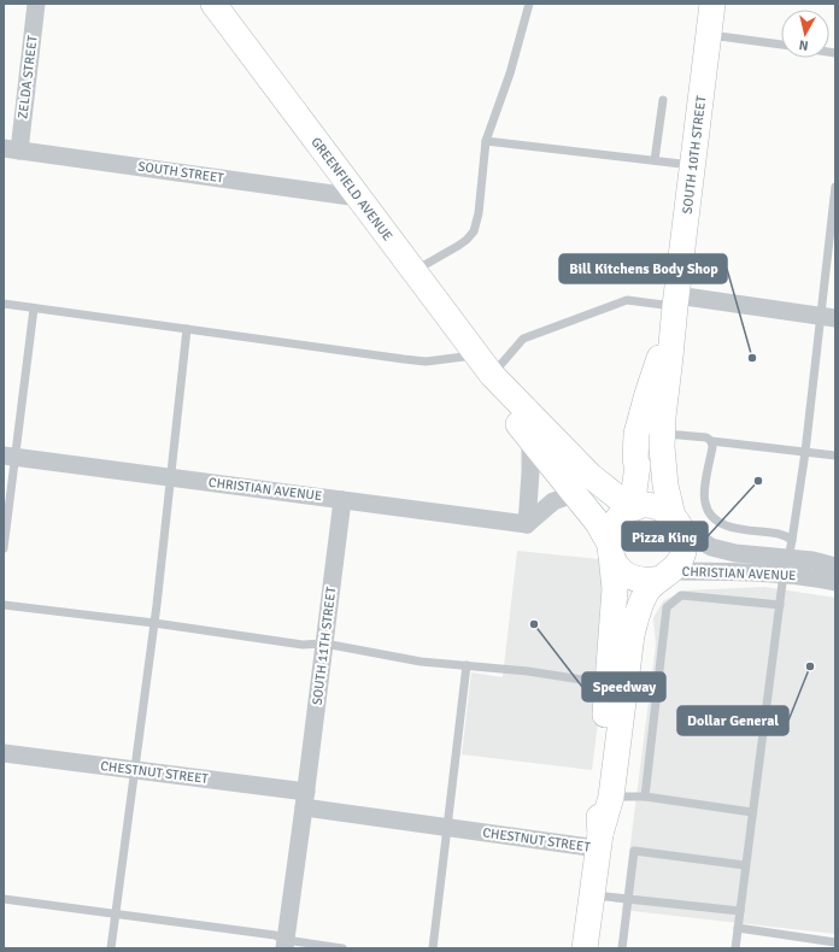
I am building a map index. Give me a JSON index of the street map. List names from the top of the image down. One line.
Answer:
{"streets":{"main road":["SOUTH 10TH STREET","GREENFIELD AVENUE"],"street":["ZELDA STREET","SOUTH STREET","CHRISTIAN AVENUE","SOUTH 11TH STREET","CHESTNUT STREET"]},"crossings":[["ZELDA STREET","SOUTH STREET"],["SOUTH 10TH STREET","GREENFIELD AVENUE"],["SOUTH 10TH STREET","CHRISTIAN AVENUE"],["SOUTH STREET","GREENFIELD AVENUE"],["GREENFIELD AVENUE","CHRISTIAN AVENUE"],["CHRISTIAN AVENUE","SOUTH 11TH STREET"],["SOUTH 11TH STREET","CHESTNUT STREET"]],"places":["Bill Kitchens Body Shop","Pizza King","Speedway","Dollar General"],"north":"bottom"}
